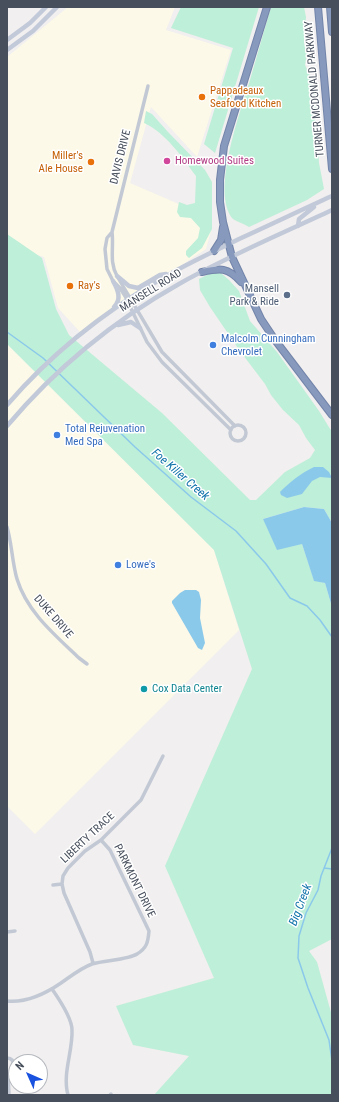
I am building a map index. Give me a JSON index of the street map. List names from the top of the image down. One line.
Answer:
{"streets":{"highway":["TURNER MCDONALD PARKWAY"],"main road":["MANSELL ROAD"],"street":["DAVIS DRIVE","DUKE DRIVE","LIBERTY TRACE","PARKMONT DRIVE"]},"crossings":[["DAVIS DRIVE","MANSELL ROAD"],["LIBERTY TRACE","PARKMONT DRIVE"]],"water":["Foe Killer Creek","Big Creek"],"places":["Pappadeaux Seafood Kitchen","Homewood Suites","Miller's Ale House","Ray's","Mansell Park & Ride","Malcolm Cunningham Chevrolet","Total Rejuvenation Med Spa","Lowe's","Cox Data Center"],"north":"top left"}
